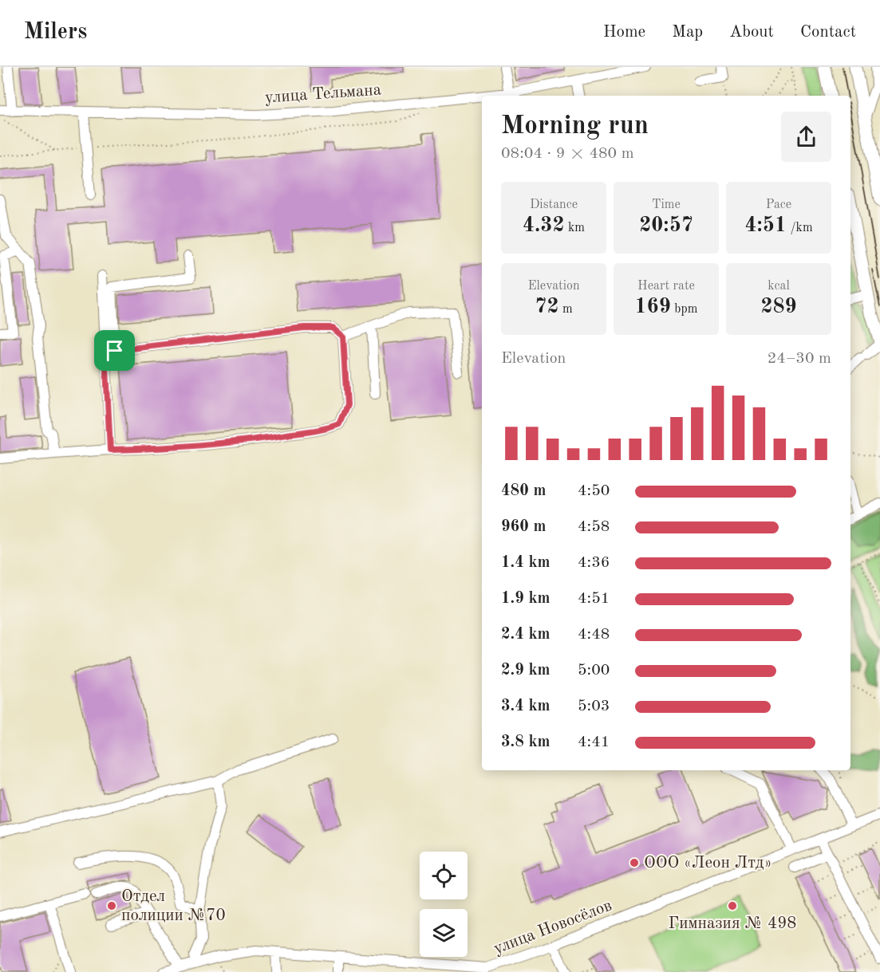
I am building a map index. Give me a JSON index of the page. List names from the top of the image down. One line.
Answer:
{"streets":{"street":["улица Тельмана","улица Новосёлов"]},"places":["ООО «Леон Лтд»","Отдел полиции №70","Гимназия № 498"],"page":{"header":"Milers","nav":["Home","Map","About","Contact"],"heading":["Morning run","08:04 · 9 × 480 m"],"stats":[["Distance","4.32 km"],["Time","20:57"],["Pace","4:51 /km"],["Elevation","72 m"],["Heart rate","169 bpm"],["kcal","289"]],"chart":["Elevation","24–30 m"],"list":[{"name":"480 m","note":"4:50"},{"name":"960 m","note":"4:58"},{"name":"1.4 km","note":"4:36"},{"name":"1.9 km","note":"4:51"},{"name":"2.4 km","note":"4:48"},{"name":"2.9 km","note":"5:00"},{"name":"3.4 km","note":"5:03"},{"name":"3.8 km","note":"4:41"}]}}
